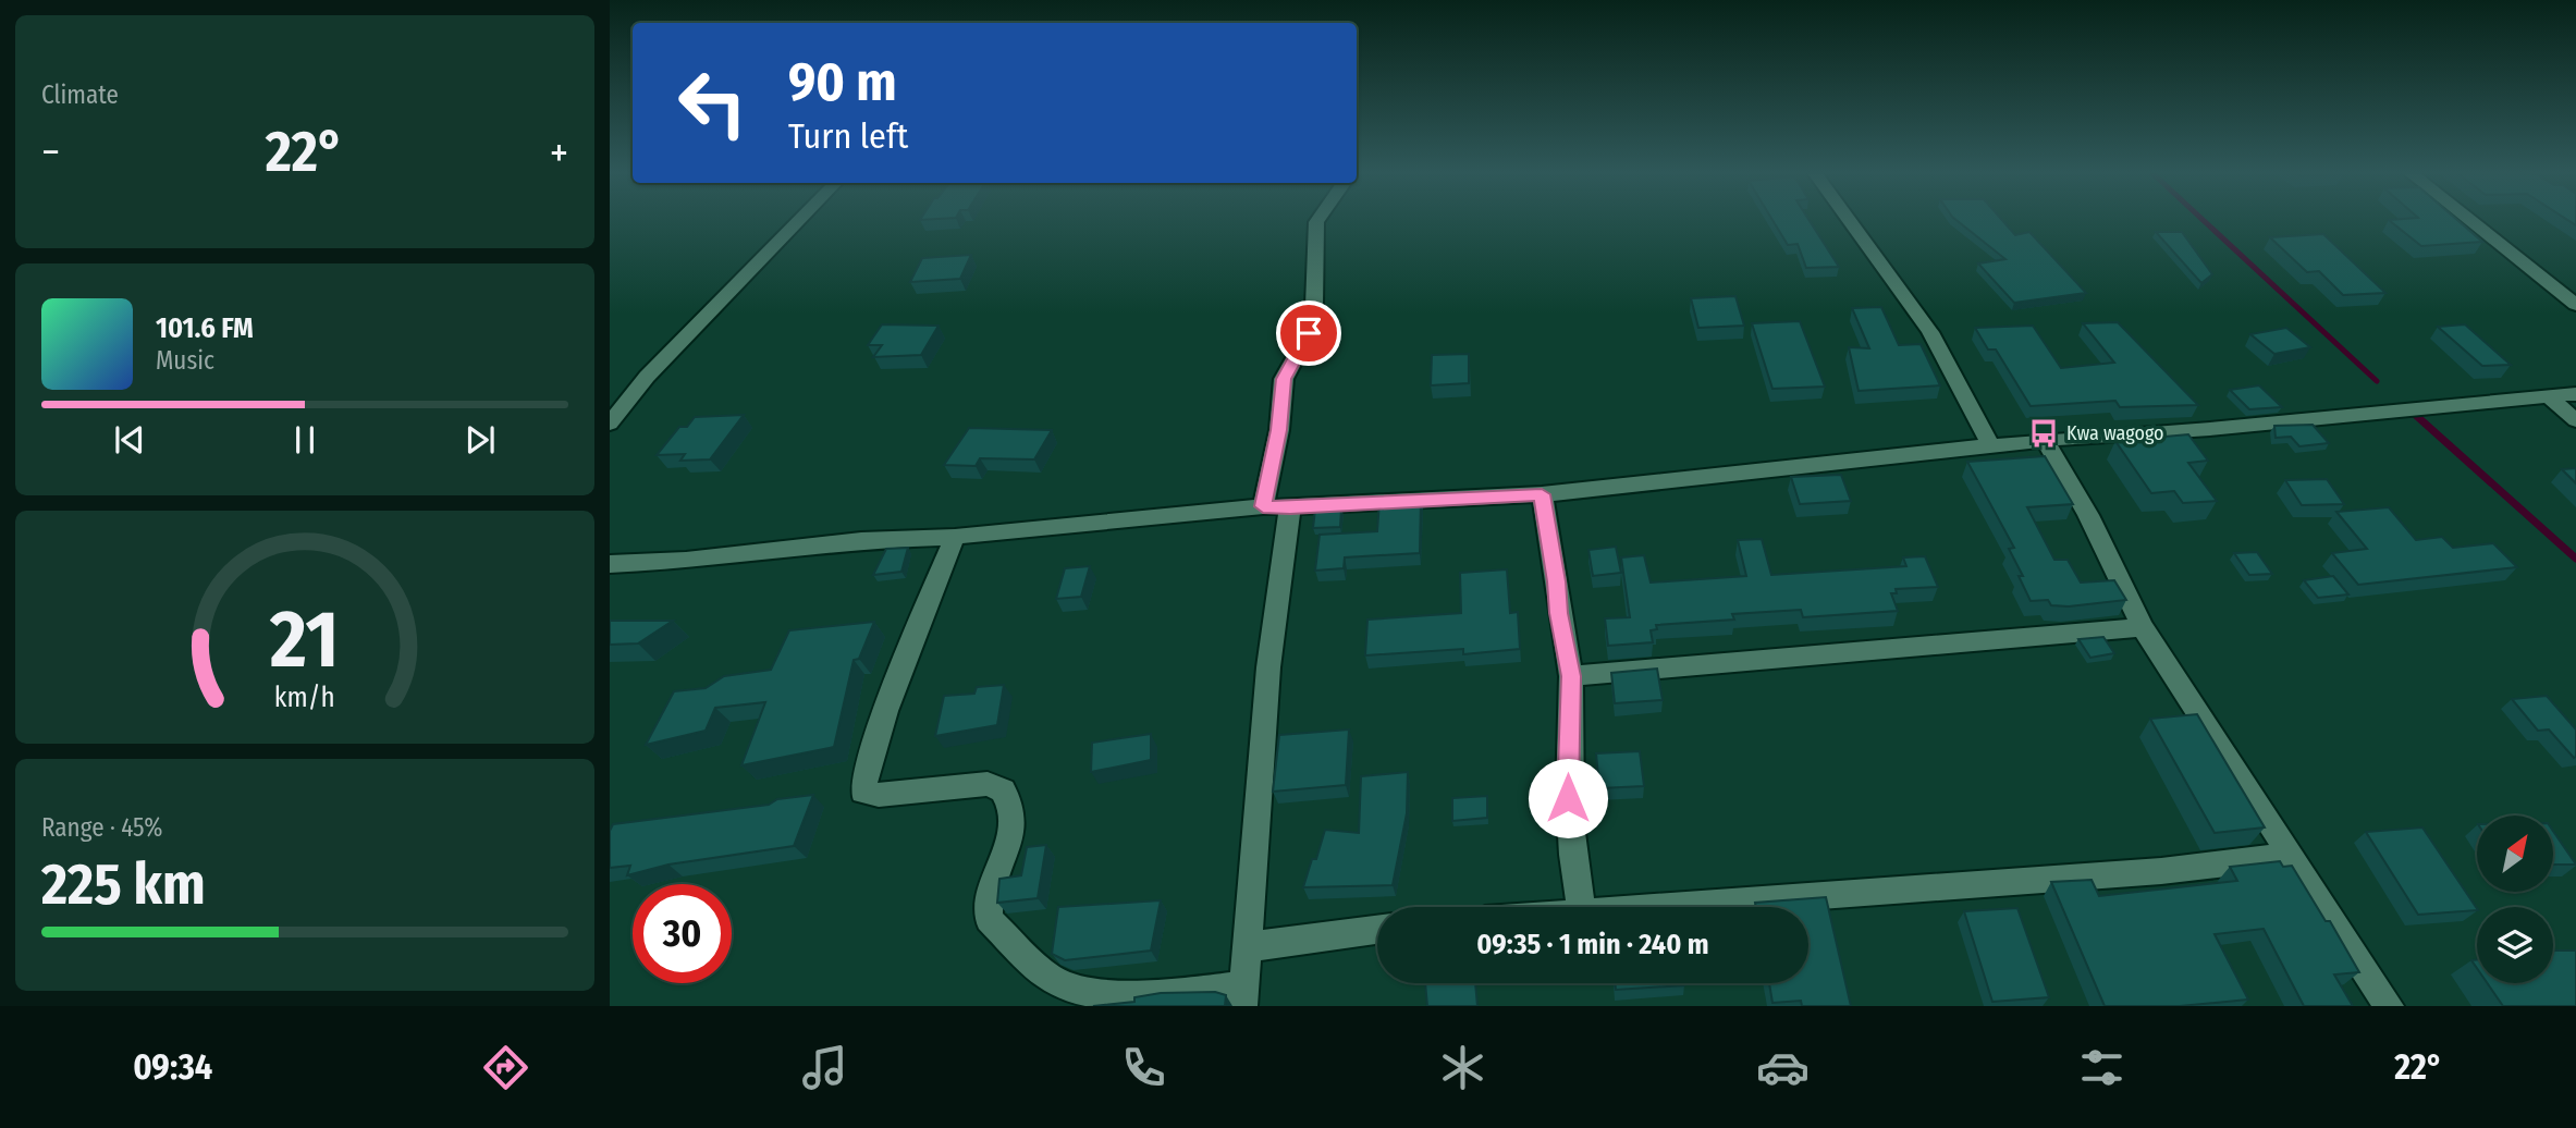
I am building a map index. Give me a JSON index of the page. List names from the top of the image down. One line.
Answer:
{"places":{"bus stop":["Kwa wagogo"]},"north":"top right","page":{"tile":["Climate",["Range · 45%","225 km"]],"turn":["90 m","Turn left"],"heat":["−","22°","+"],"song":["101.6 FM","Music"],"limit":"30","trip":"09:35 · 1 min · 240 m","tabs":["09:34","22°"],"gauge":["21","km/h"]}}
